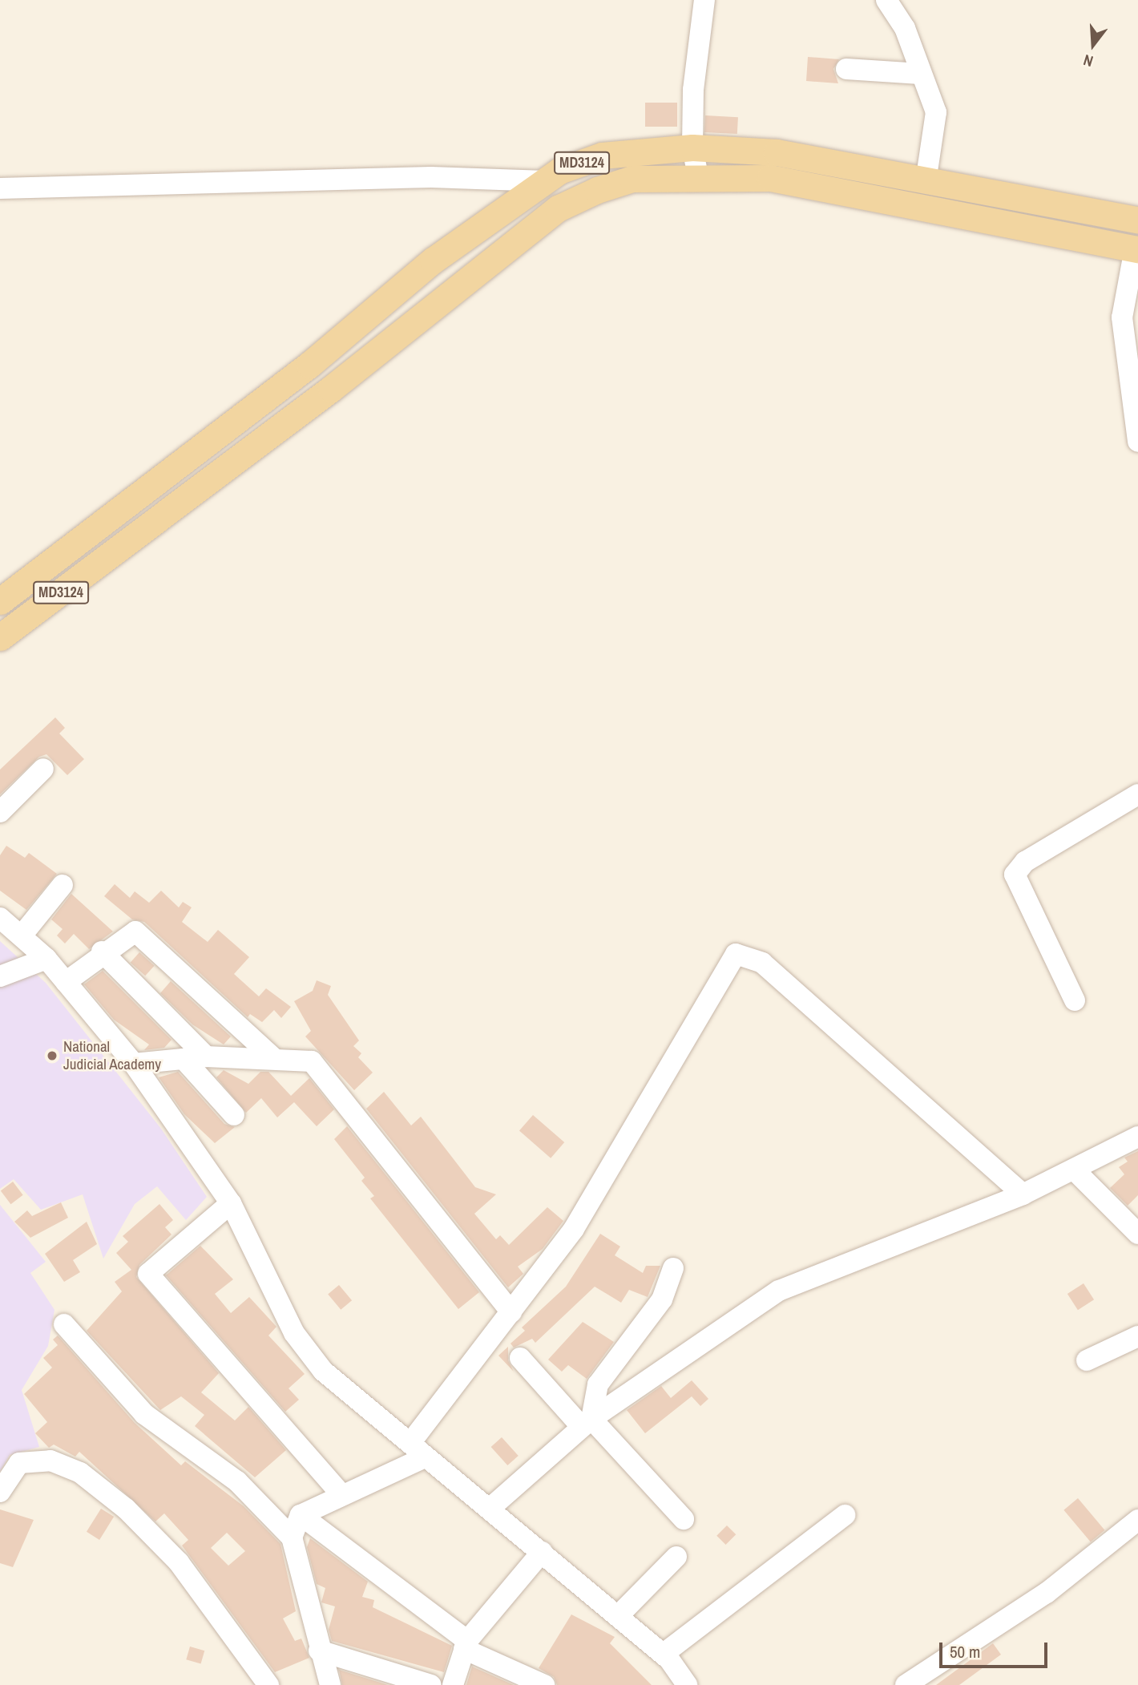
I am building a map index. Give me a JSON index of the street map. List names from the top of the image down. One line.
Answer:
{"streets":{"main road":["MD3124"]},"places":["National Judicial Academy"],"scale_bar":"50 m","north":"bottom"}
